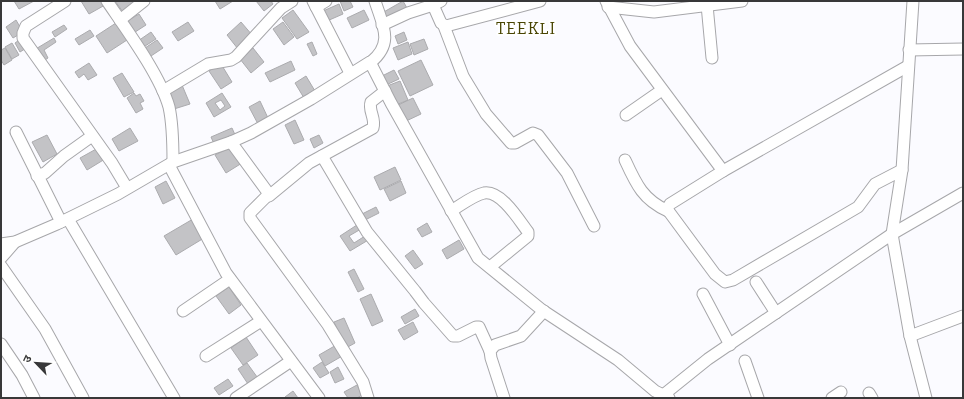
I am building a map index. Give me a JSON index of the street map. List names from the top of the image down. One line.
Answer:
{"districts":["TEEKLI"],"north":"top left"}
